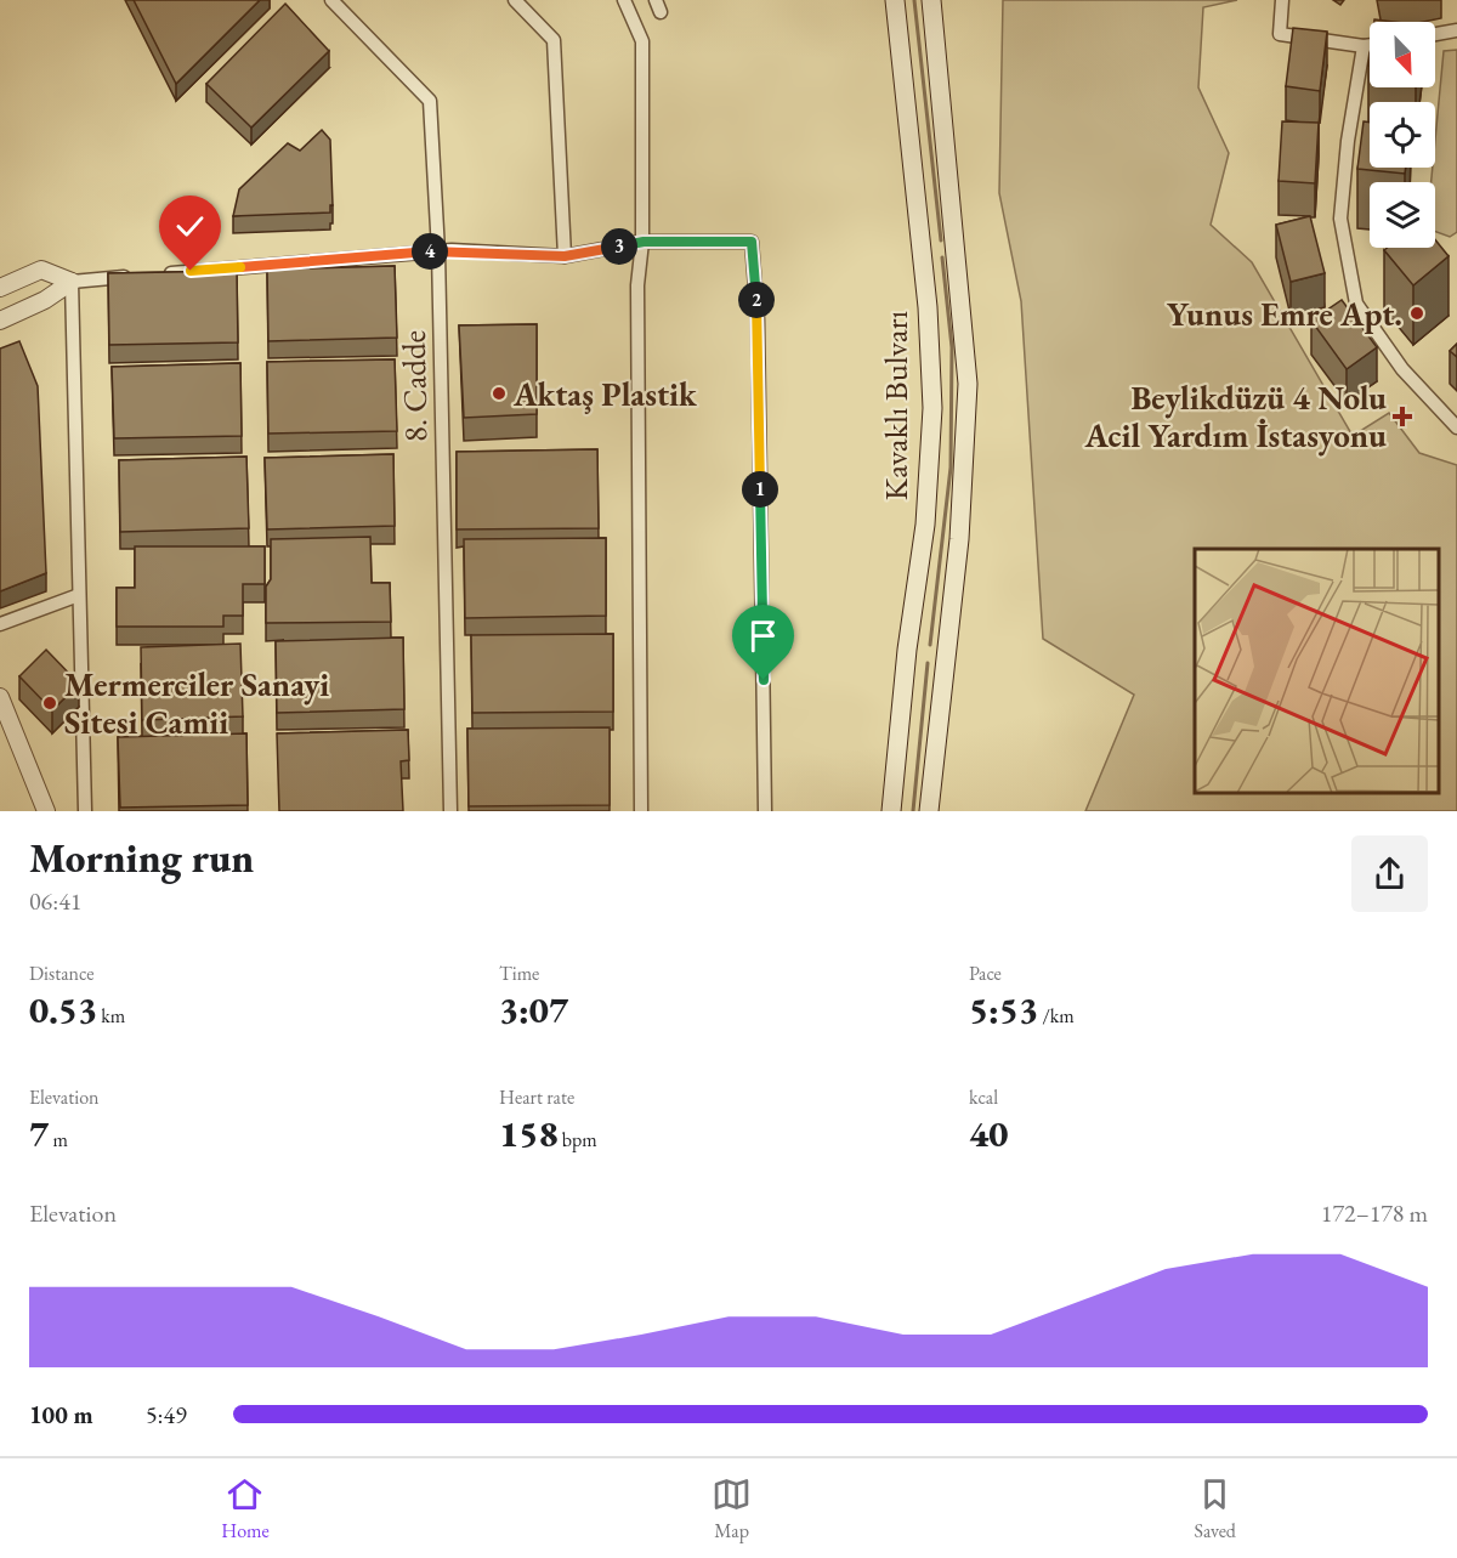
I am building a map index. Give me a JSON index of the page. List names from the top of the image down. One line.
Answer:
{"streets":{"main road":["Kavaklı Bulvarı"],"street":["8. Cadde"]},"places":{"other":["Yunus Emre Apt.","Aktaş Plastik","Mermerciler Sanayi Sitesi Camii"],"health":["Beylikdüzü 4 Nolu Acil Yardım İstasyonu"]},"north":"bottom right","page":{"pins":["3","4","2","1"],"heading":["Morning run","06:41"],"stats":[["Distance","0.53 km"],["Time","3:07"],["Pace","5:53 /km"],["Elevation","7 m"],["Heart rate","158 bpm"],["kcal","40"]],"chart":["Elevation","172–178 m"],"list":[{"name":"100 m","note":"5:49"}],"tabs":["Home","Map","Saved"]}}
